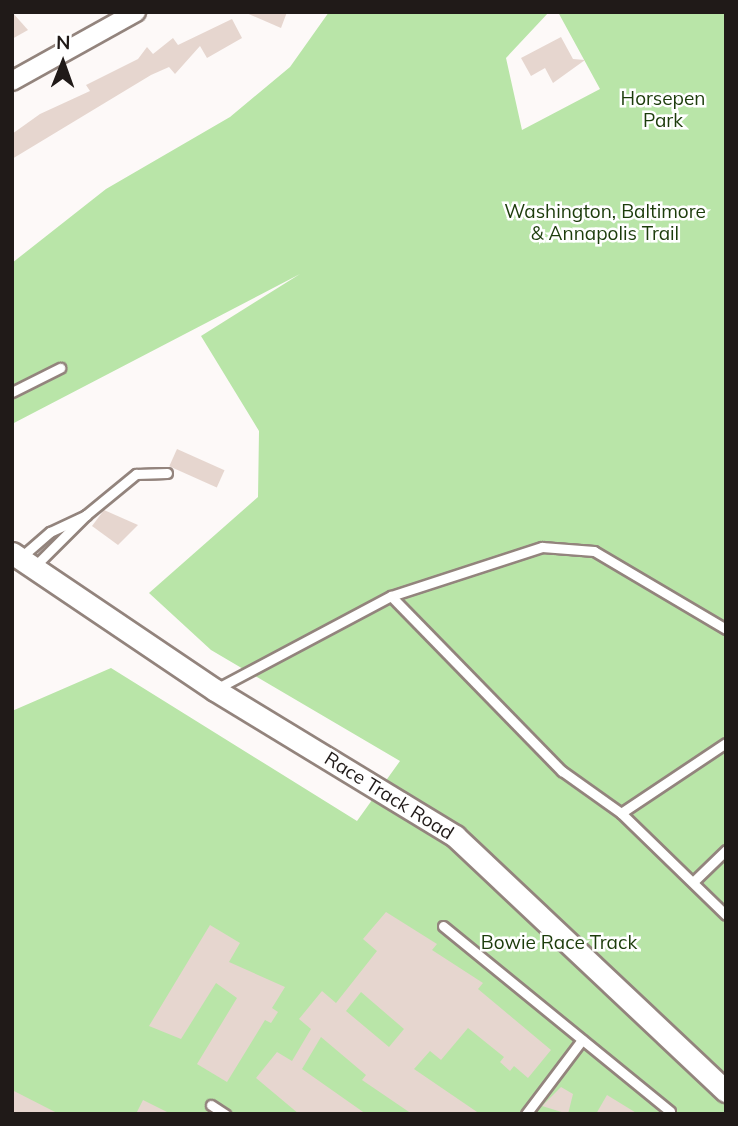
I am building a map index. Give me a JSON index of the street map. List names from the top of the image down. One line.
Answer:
{"streets":{"street":["Race Track Road"]},"parks":["Horsepen Park","Washington, Baltimore & Annapolis Trail","Bowie Race Track"],"north":"top"}
